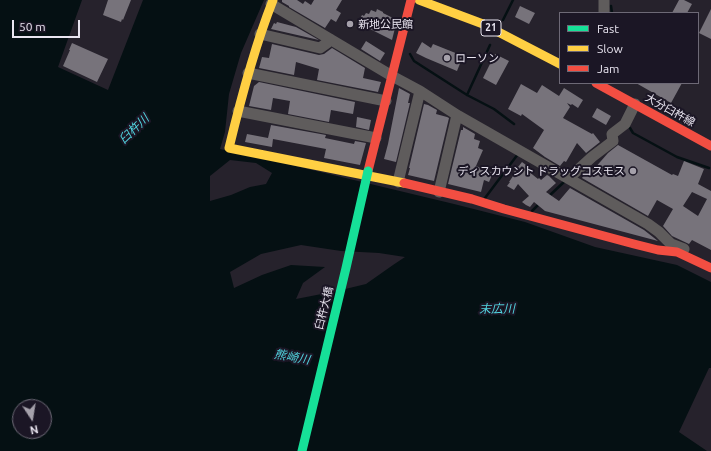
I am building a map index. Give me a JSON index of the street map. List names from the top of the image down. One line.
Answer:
{"streets":{"street":["21","大分臼杵線","臼杵大橋"]},"water":["臼杵川","末広川","熊崎川"],"places":["新地公民館","ローソン","ディスカウント ドラッグコスモス"],"legend":["Fast","Slow","Jam"],"scale_bar":"50 m","north":"bottom"}
